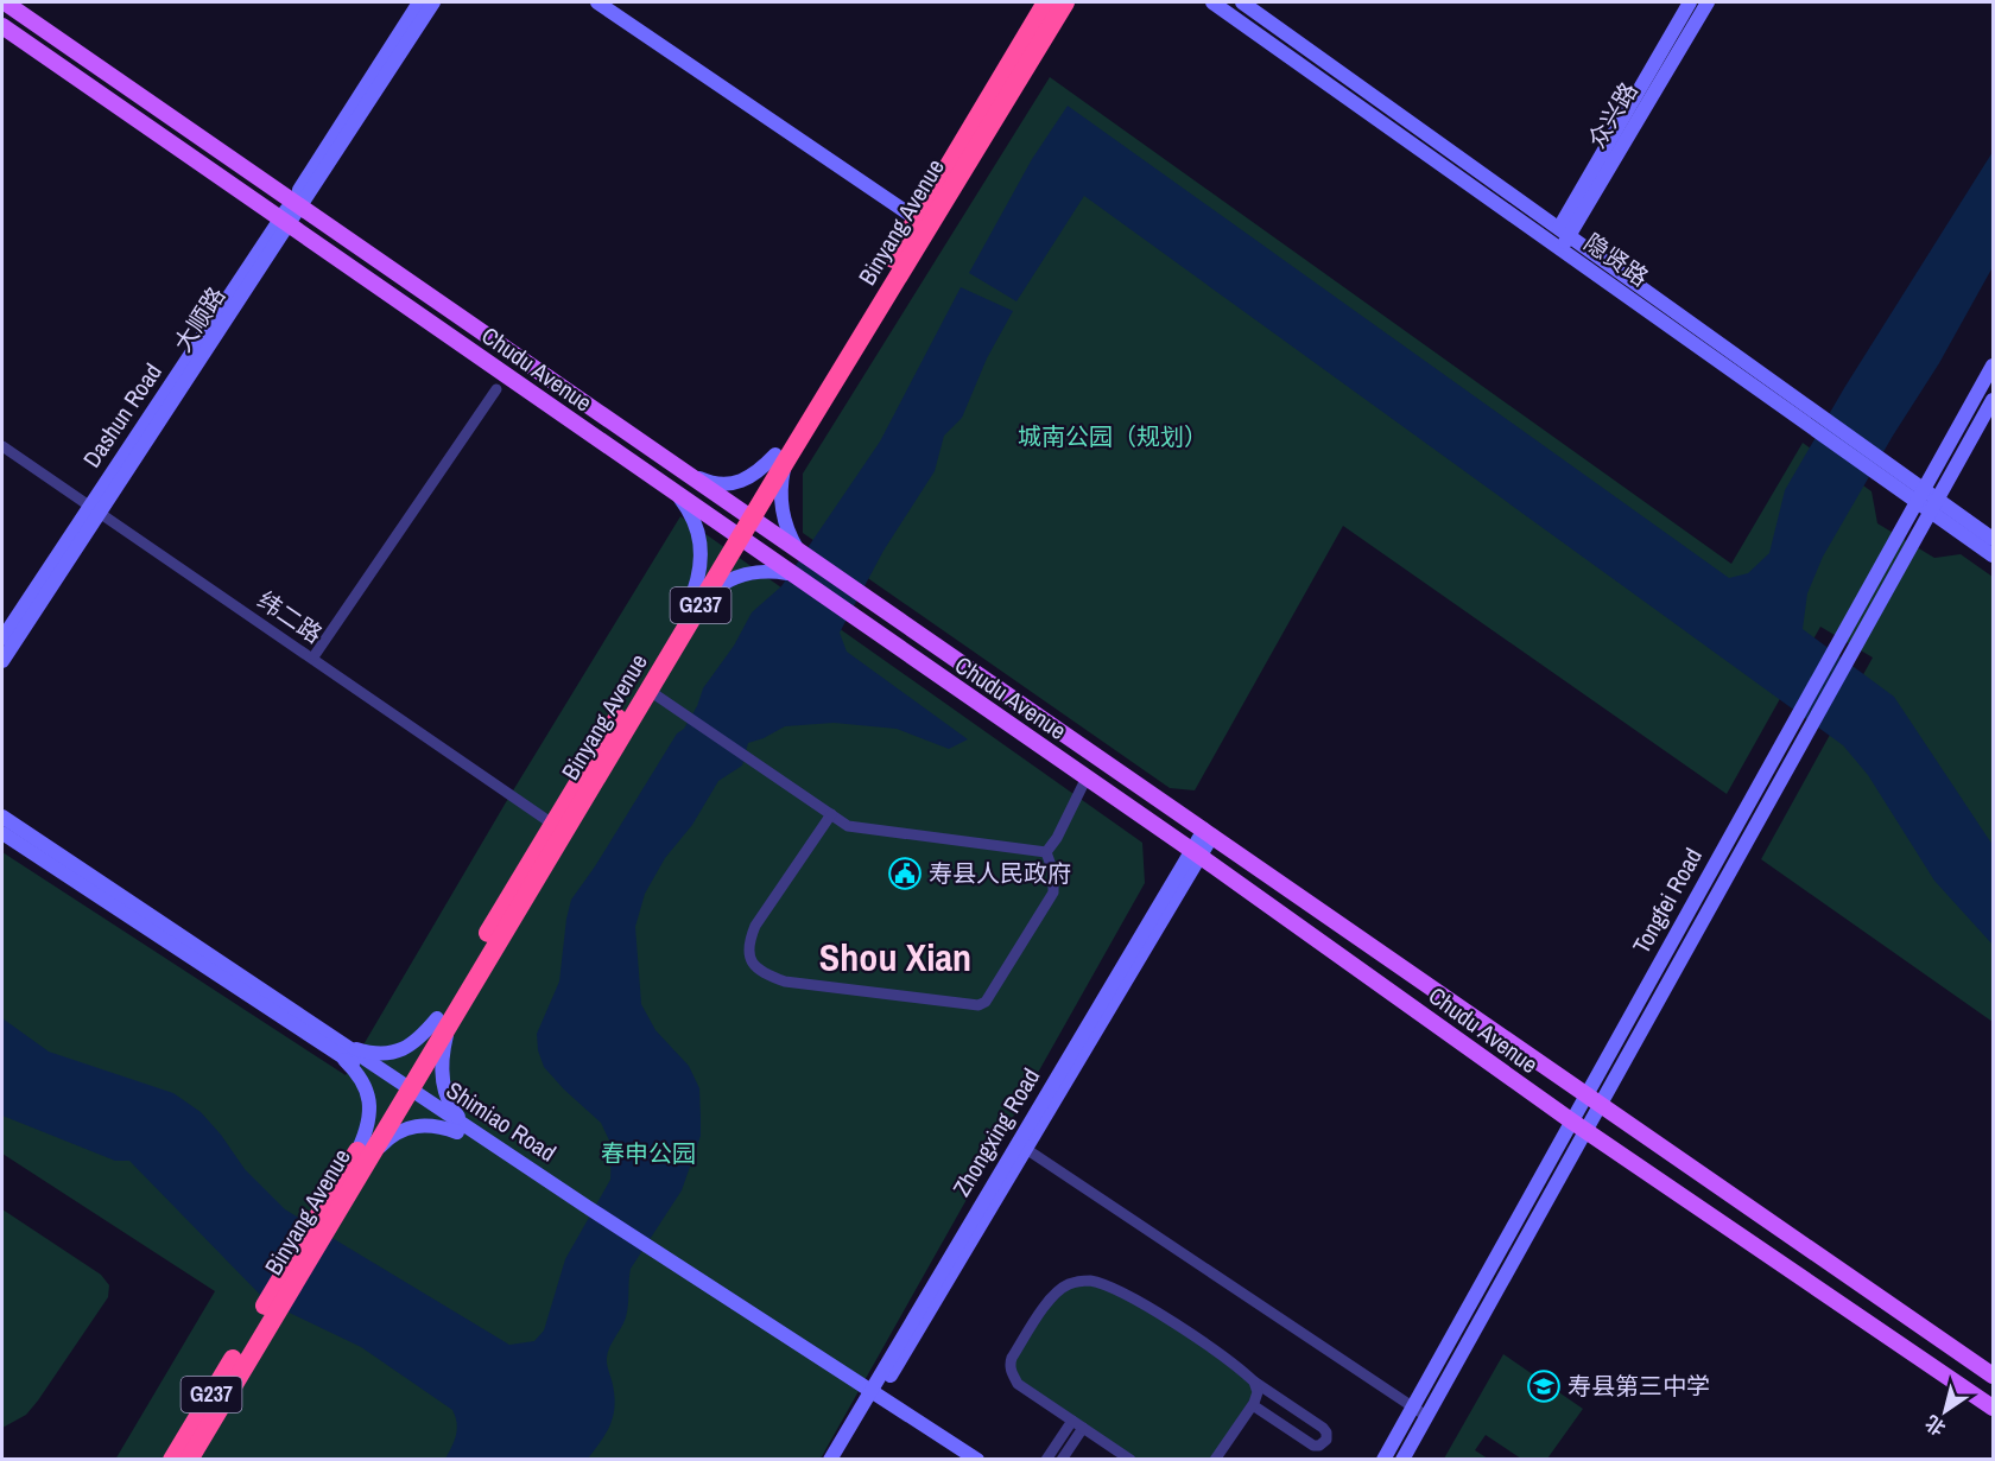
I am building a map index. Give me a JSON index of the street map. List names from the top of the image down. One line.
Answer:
{"streets":{"highway":["Binyang Avenue","G237"],"main road":["Chudu Avenue"],"street":["众兴路","隐贤路","大顺路","Dashun Road","纬二路","Tongfei Road","Shimiao Road","Zhongxing Road"]},"crossings":[["众兴路","隐贤路"],["Binyang Avenue","Chudu Avenue"],["Binyang Avenue","纬二路"],["Binyang Avenue","Shimiao Road"],["隐贤路","Tongfei Road"],["大顺路","Dashun Road"],["大顺路","纬二路"],["Chudu Avenue","Dashun Road"],["Chudu Avenue","Tongfei Road"],["Chudu Avenue","Zhongxing Road"],["Dashun Road","纬二路"],["Shimiao Road","Zhongxing Road"]],"districts":["Shou Xian"],"parks":["城南公园（规划）","春申公园"],"places":{"public building":["寿县人民政府"],"school or university":["寿县第三中学"]},"north":"bottom left"}
